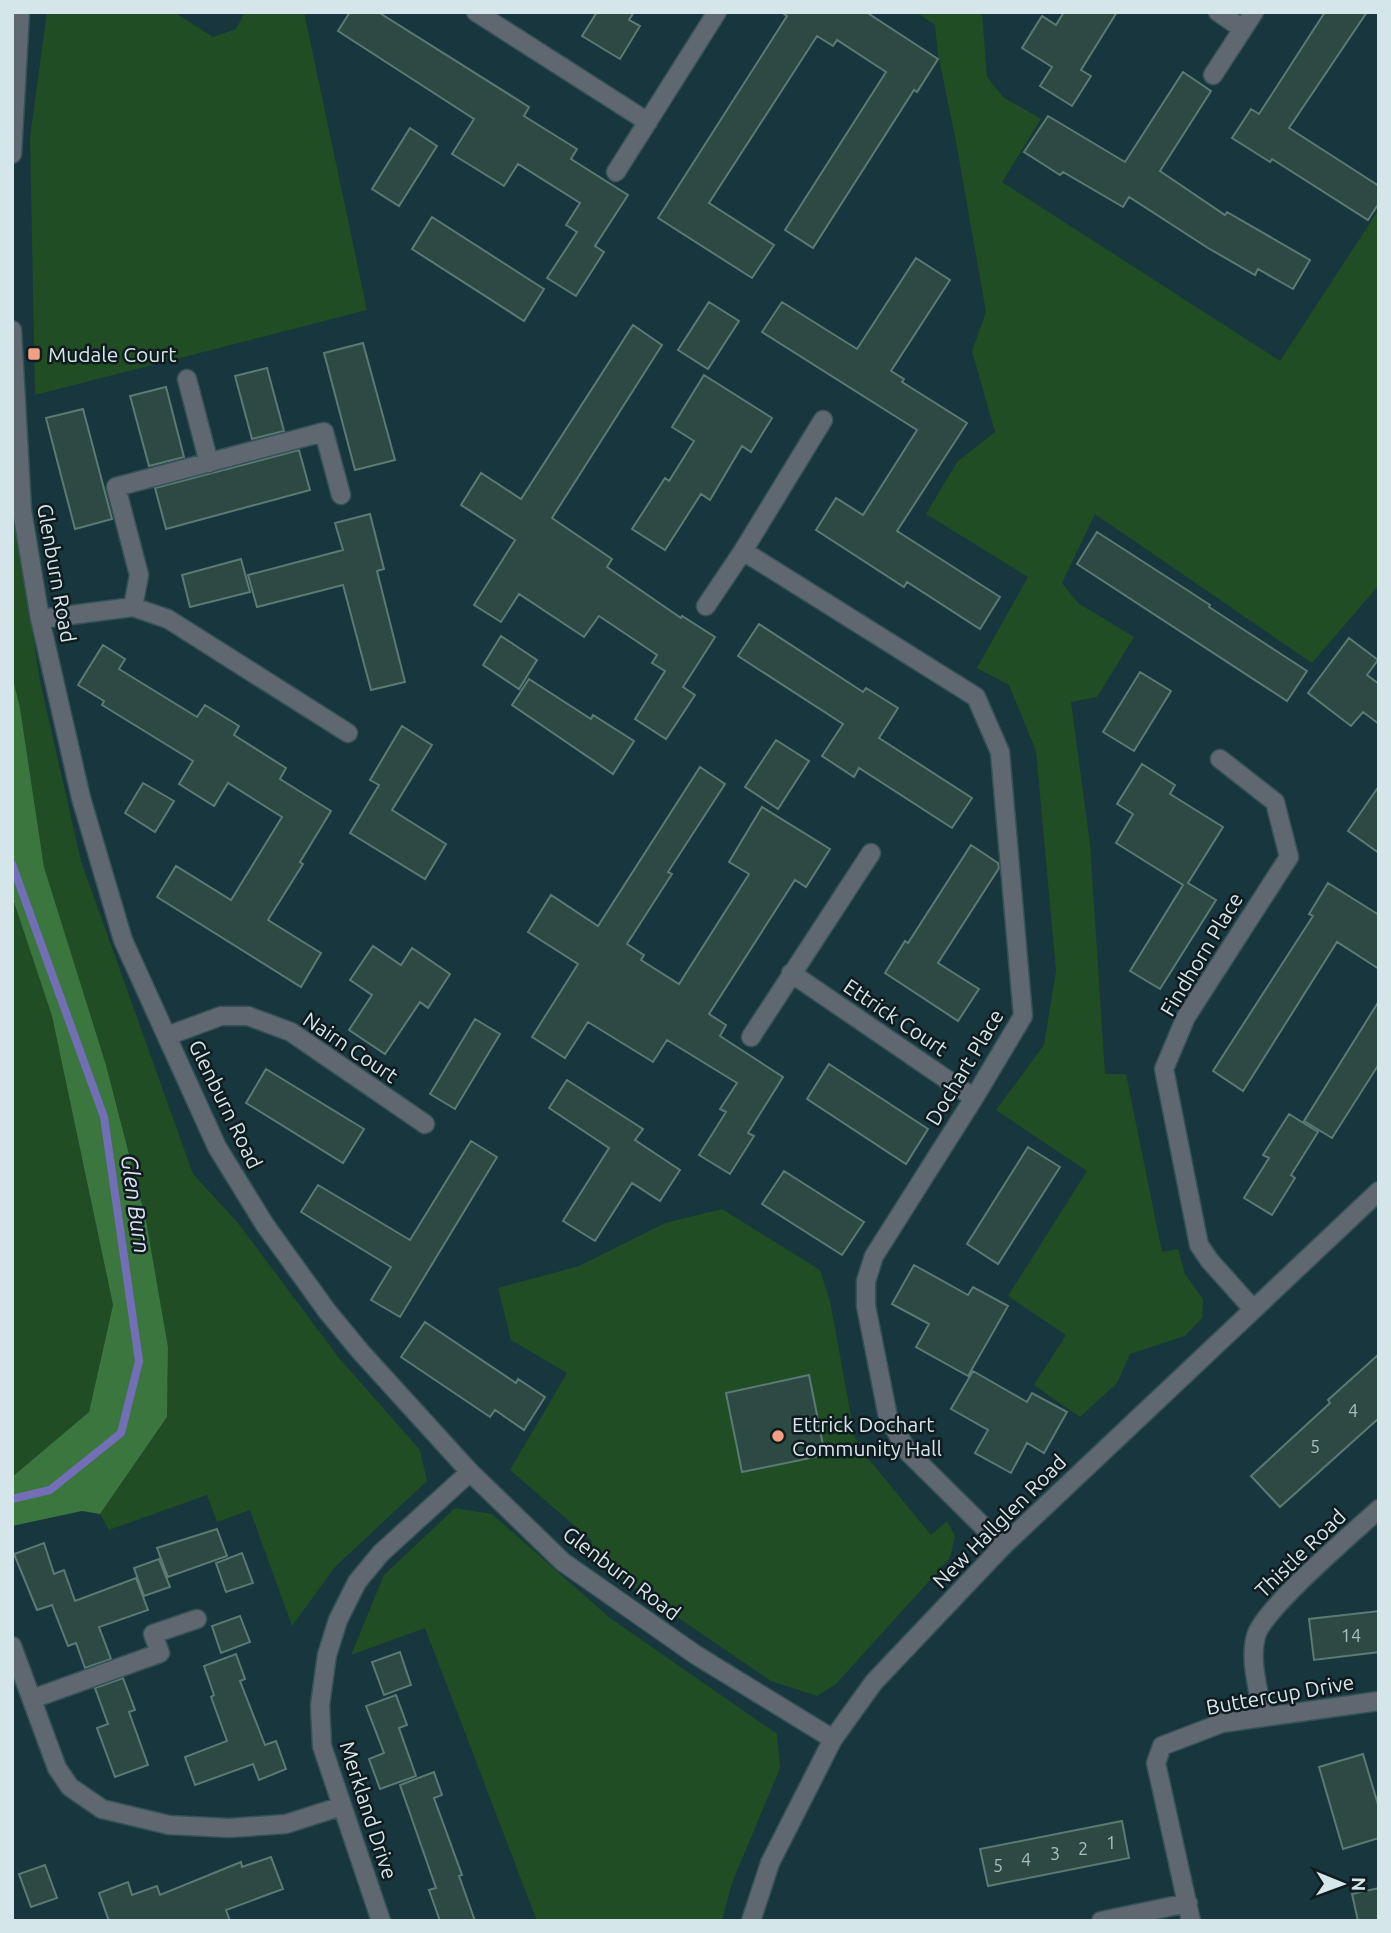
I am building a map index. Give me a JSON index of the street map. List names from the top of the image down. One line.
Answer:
{"streets":{"street":["Glenburn Road","Findhorn Place","Ettrick Court","Nairn Court","Dochart Place","New Hallglen Road","Thistle Road","Buttercup Drive","Merkland Drive"]},"crossings":[["Glenburn Road","Nairn Court"],["Glenburn Road","New Hallglen Road"],["Glenburn Road","Merkland Drive"],["Findhorn Place","New Hallglen Road"],["Ettrick Court","Dochart Place"],["Dochart Place","New Hallglen Road"],["Thistle Road","Buttercup Drive"]],"water":["Glen Burn"],"places":{"transit":["Mudale Court"],"other":["Ettrick Dochart Community Hall"]},"house_numbers":["4","5","14","1","2","3","4","5"],"north":"right"}
